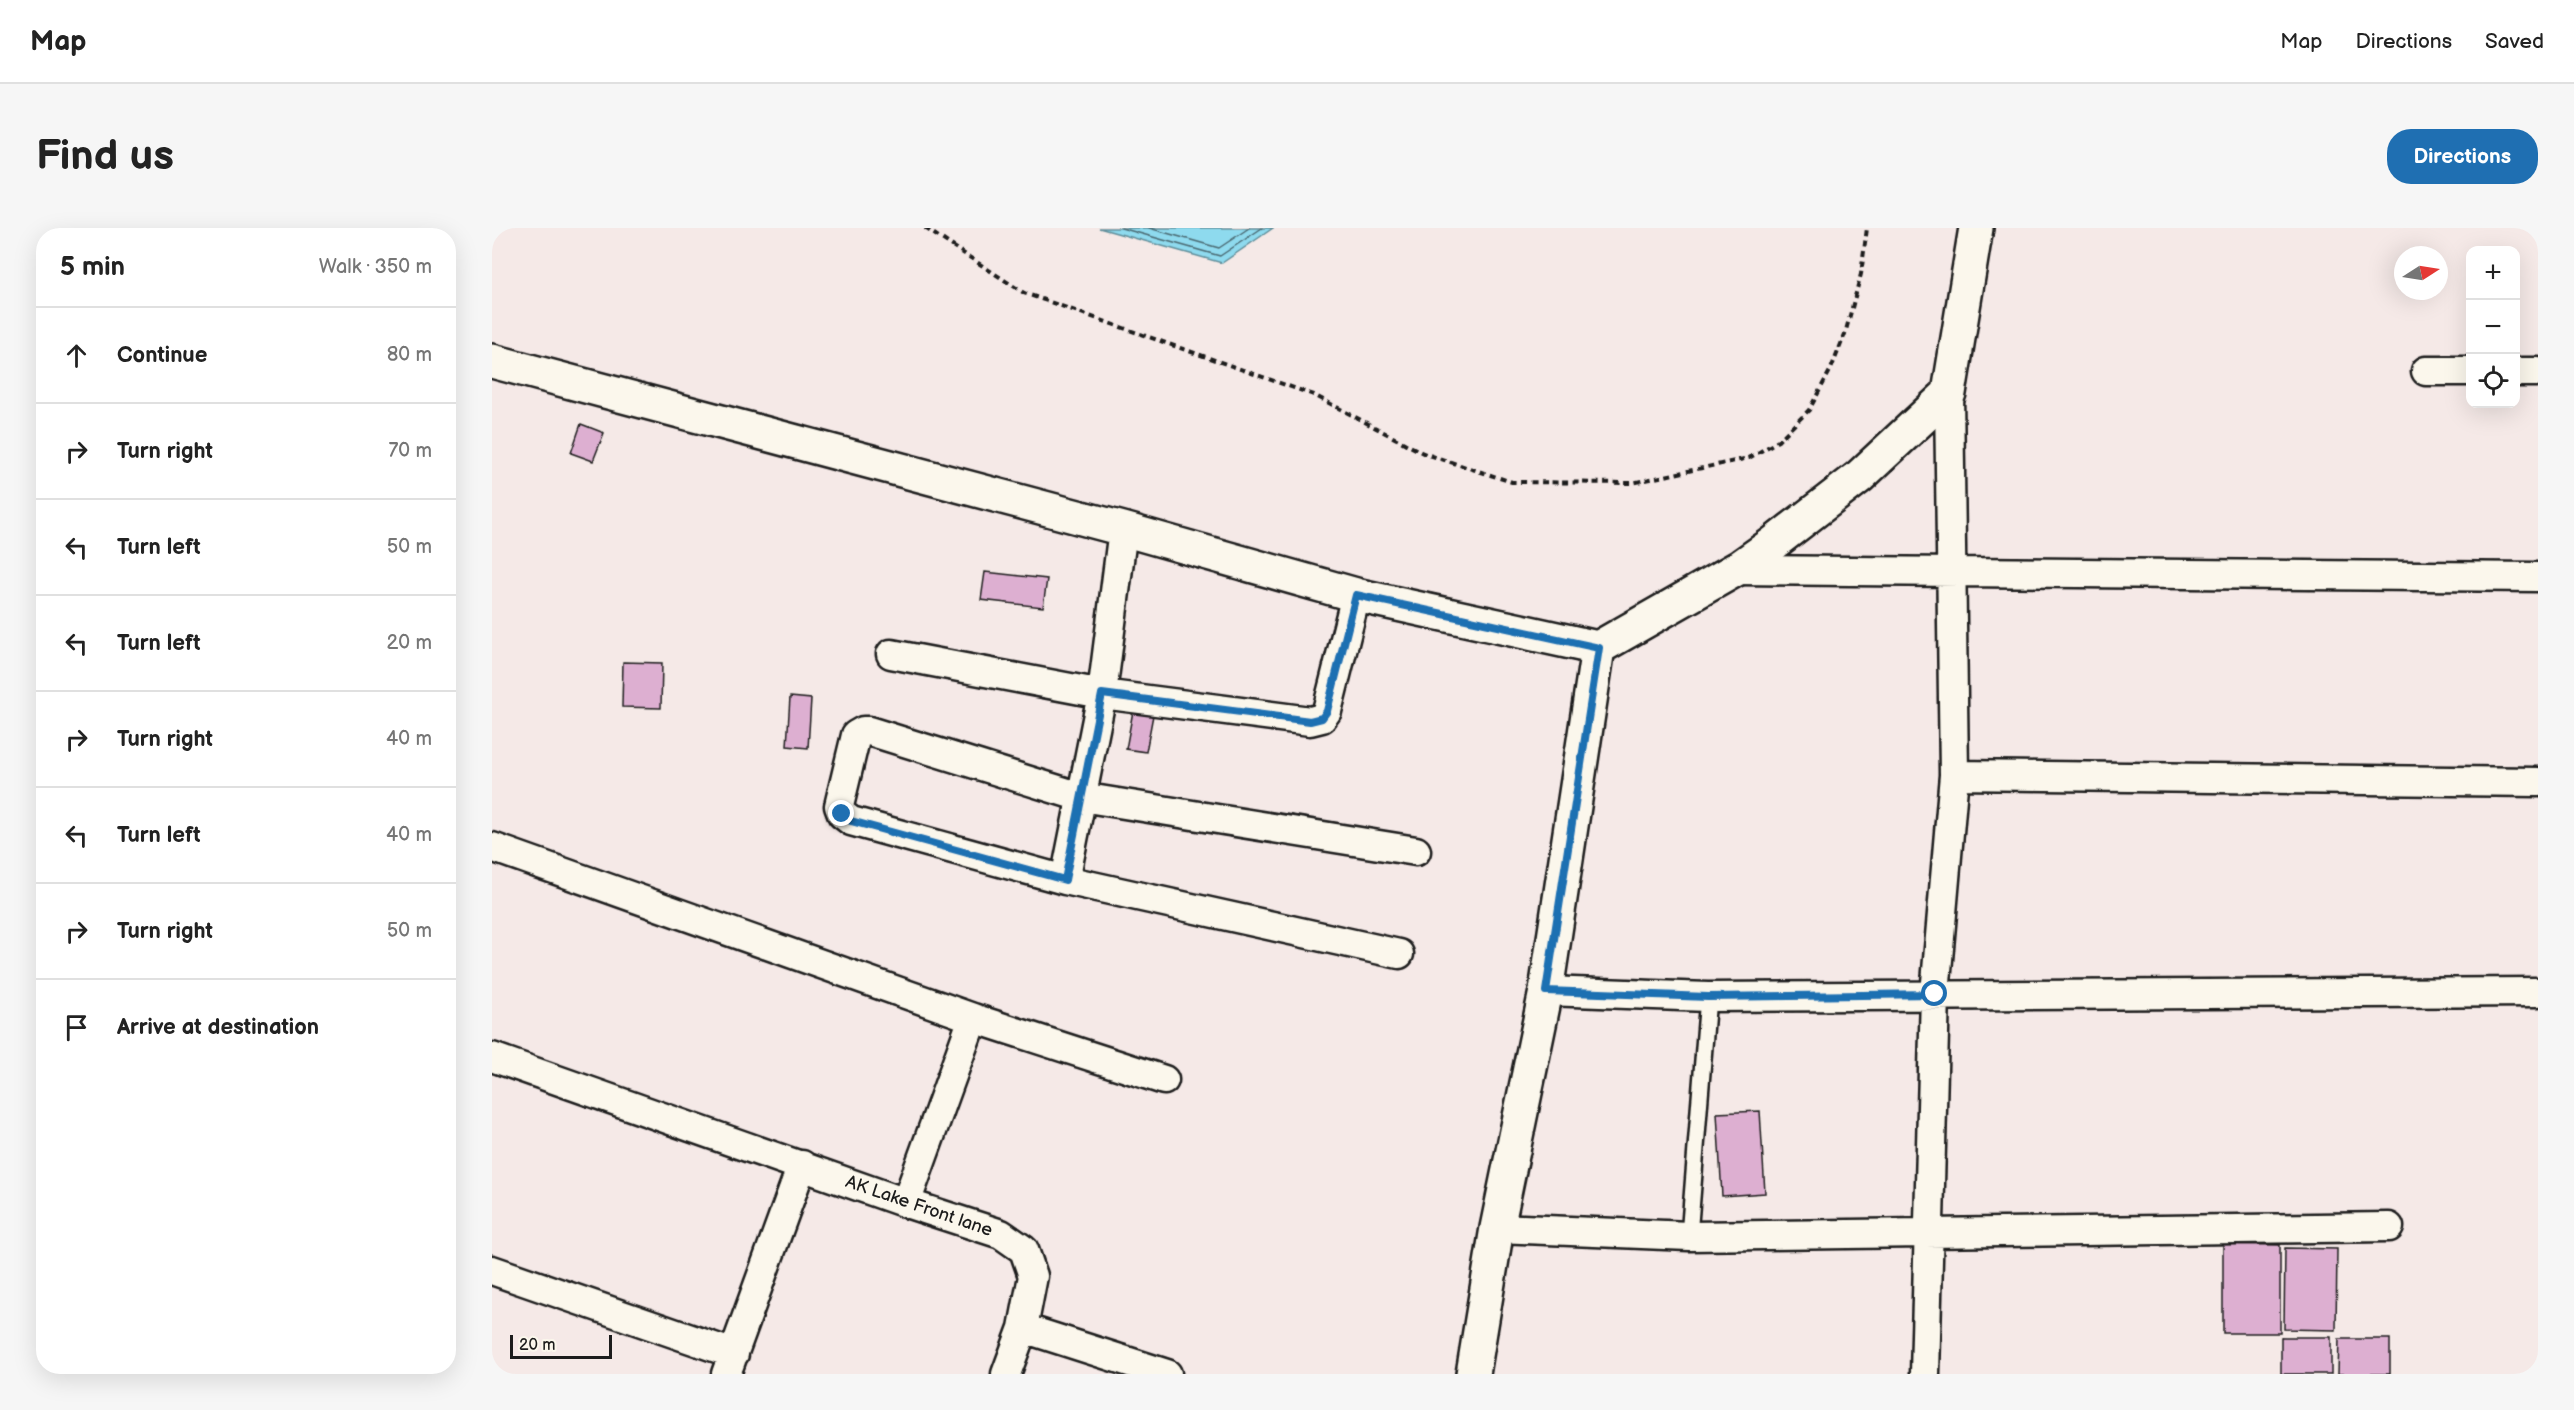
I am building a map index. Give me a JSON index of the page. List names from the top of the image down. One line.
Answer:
{"streets":{"street":["AK Lake Front lane"]},"scale_bar":"20 m","north":"right","page":{"header":"Map","nav":["Map","Directions","Saved"],"buttons":"Directions","title":"Find us","heading":["5 min","Walk · 350 m"],"map_buttons":["+","−"],"list":[["Continue","80 m"],["Turn right","70 m"],["Turn left","50 m"],["Turn left","20 m"],["Turn right","40 m"],["Turn left","40 m"],["Turn right","50 m"],"Arrive at destination"],"scale":"20 m"}}
